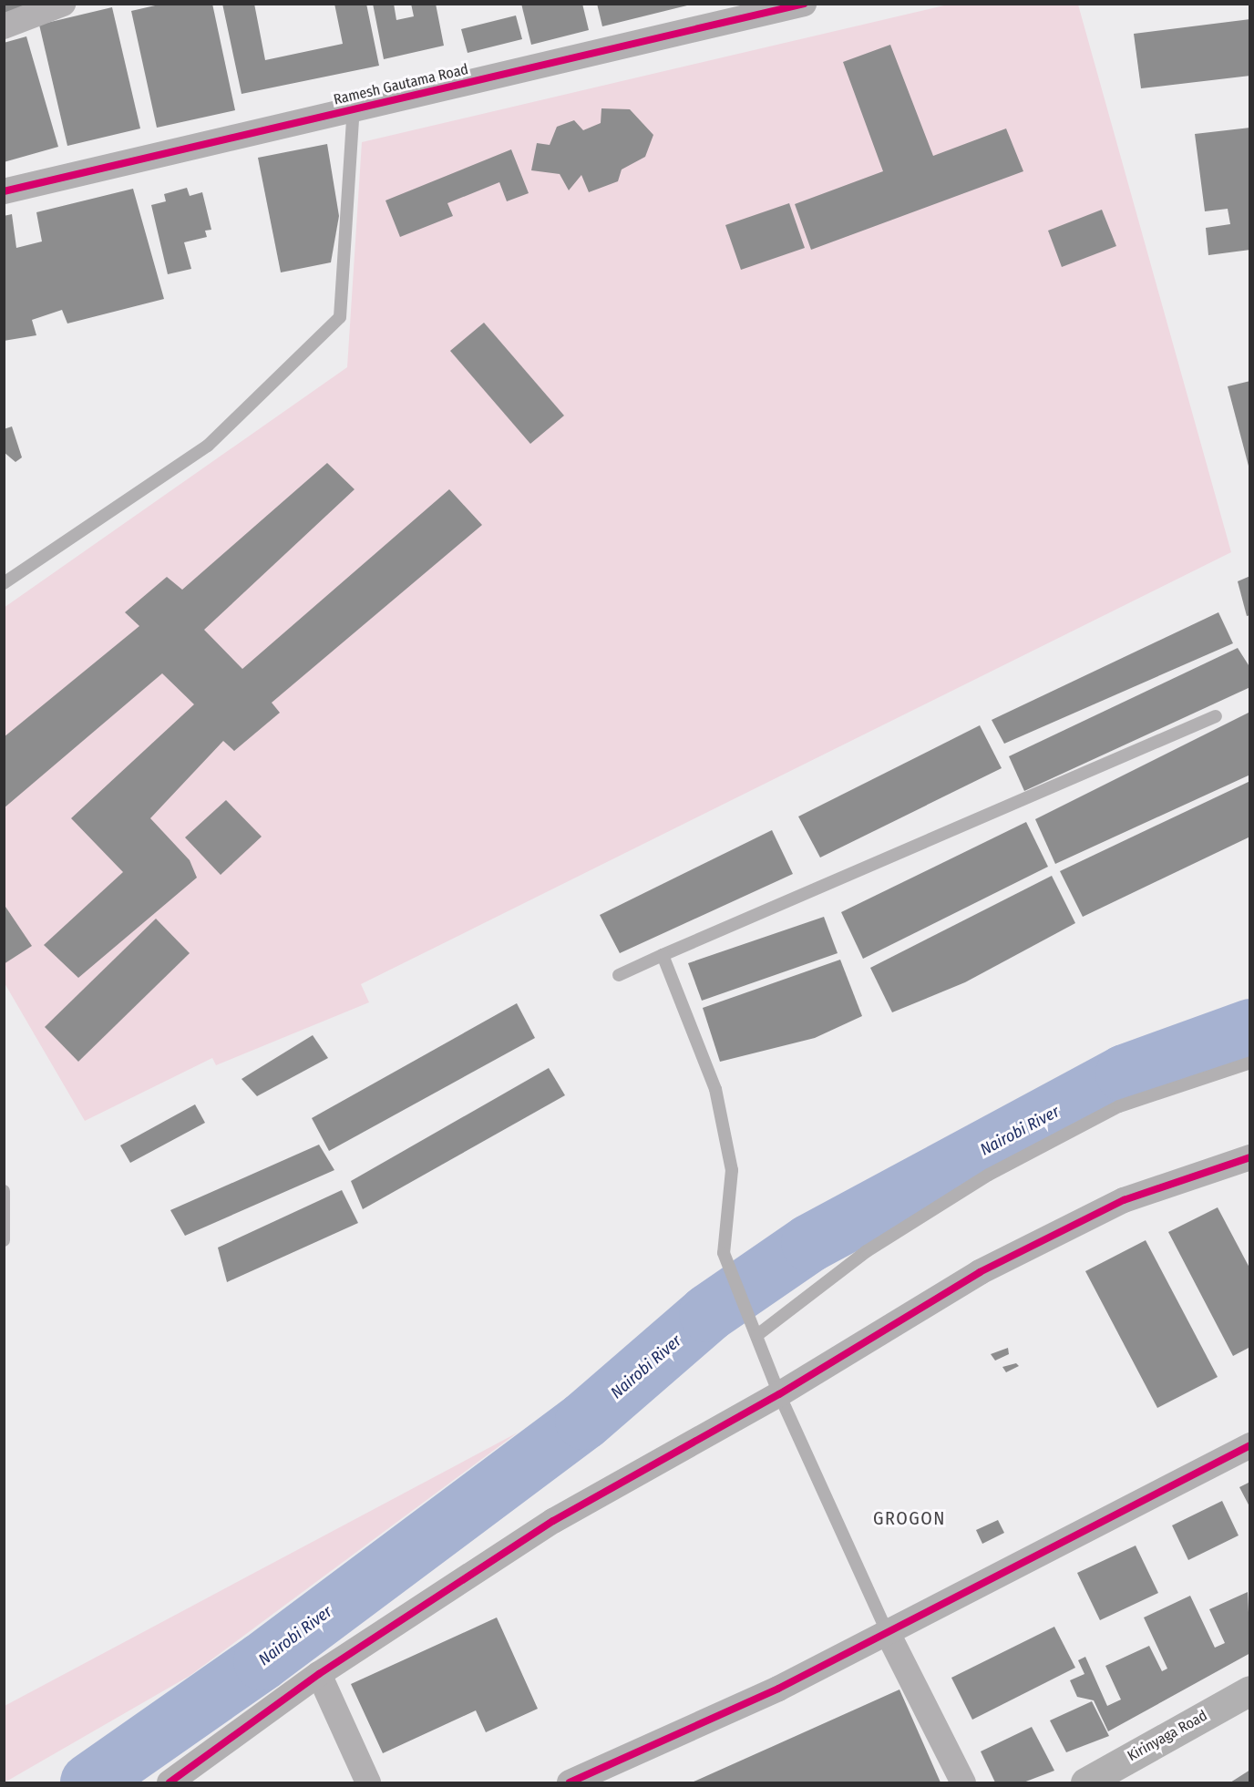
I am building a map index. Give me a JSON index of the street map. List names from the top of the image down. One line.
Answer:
{"streets":{"street":["Ramesh Gautama Road","Kirinyaga Road"]},"districts":["GROGON"],"water":["Nairobi River"]}
